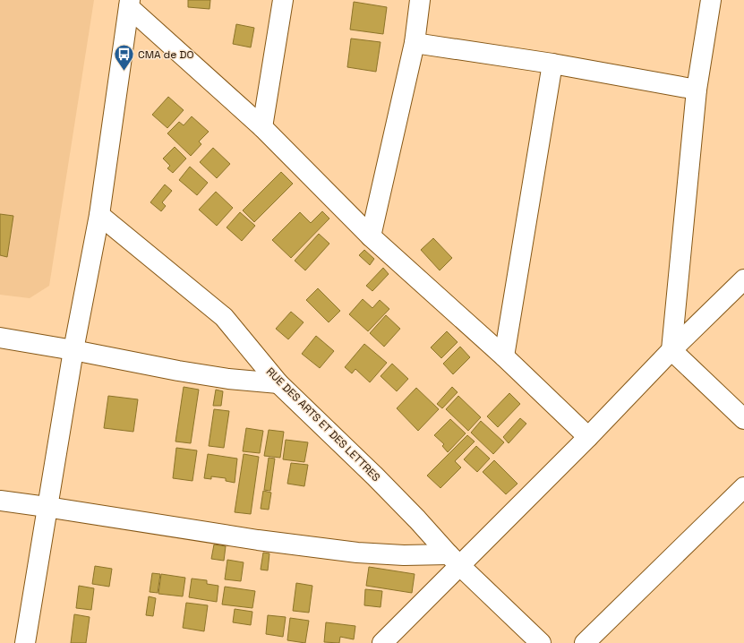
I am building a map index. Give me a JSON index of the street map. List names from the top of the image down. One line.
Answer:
{"streets":{"street":["RUE DES ARTS ET DES LETTRES"]},"places":{"bus stop":["CMA de DO"]}}
